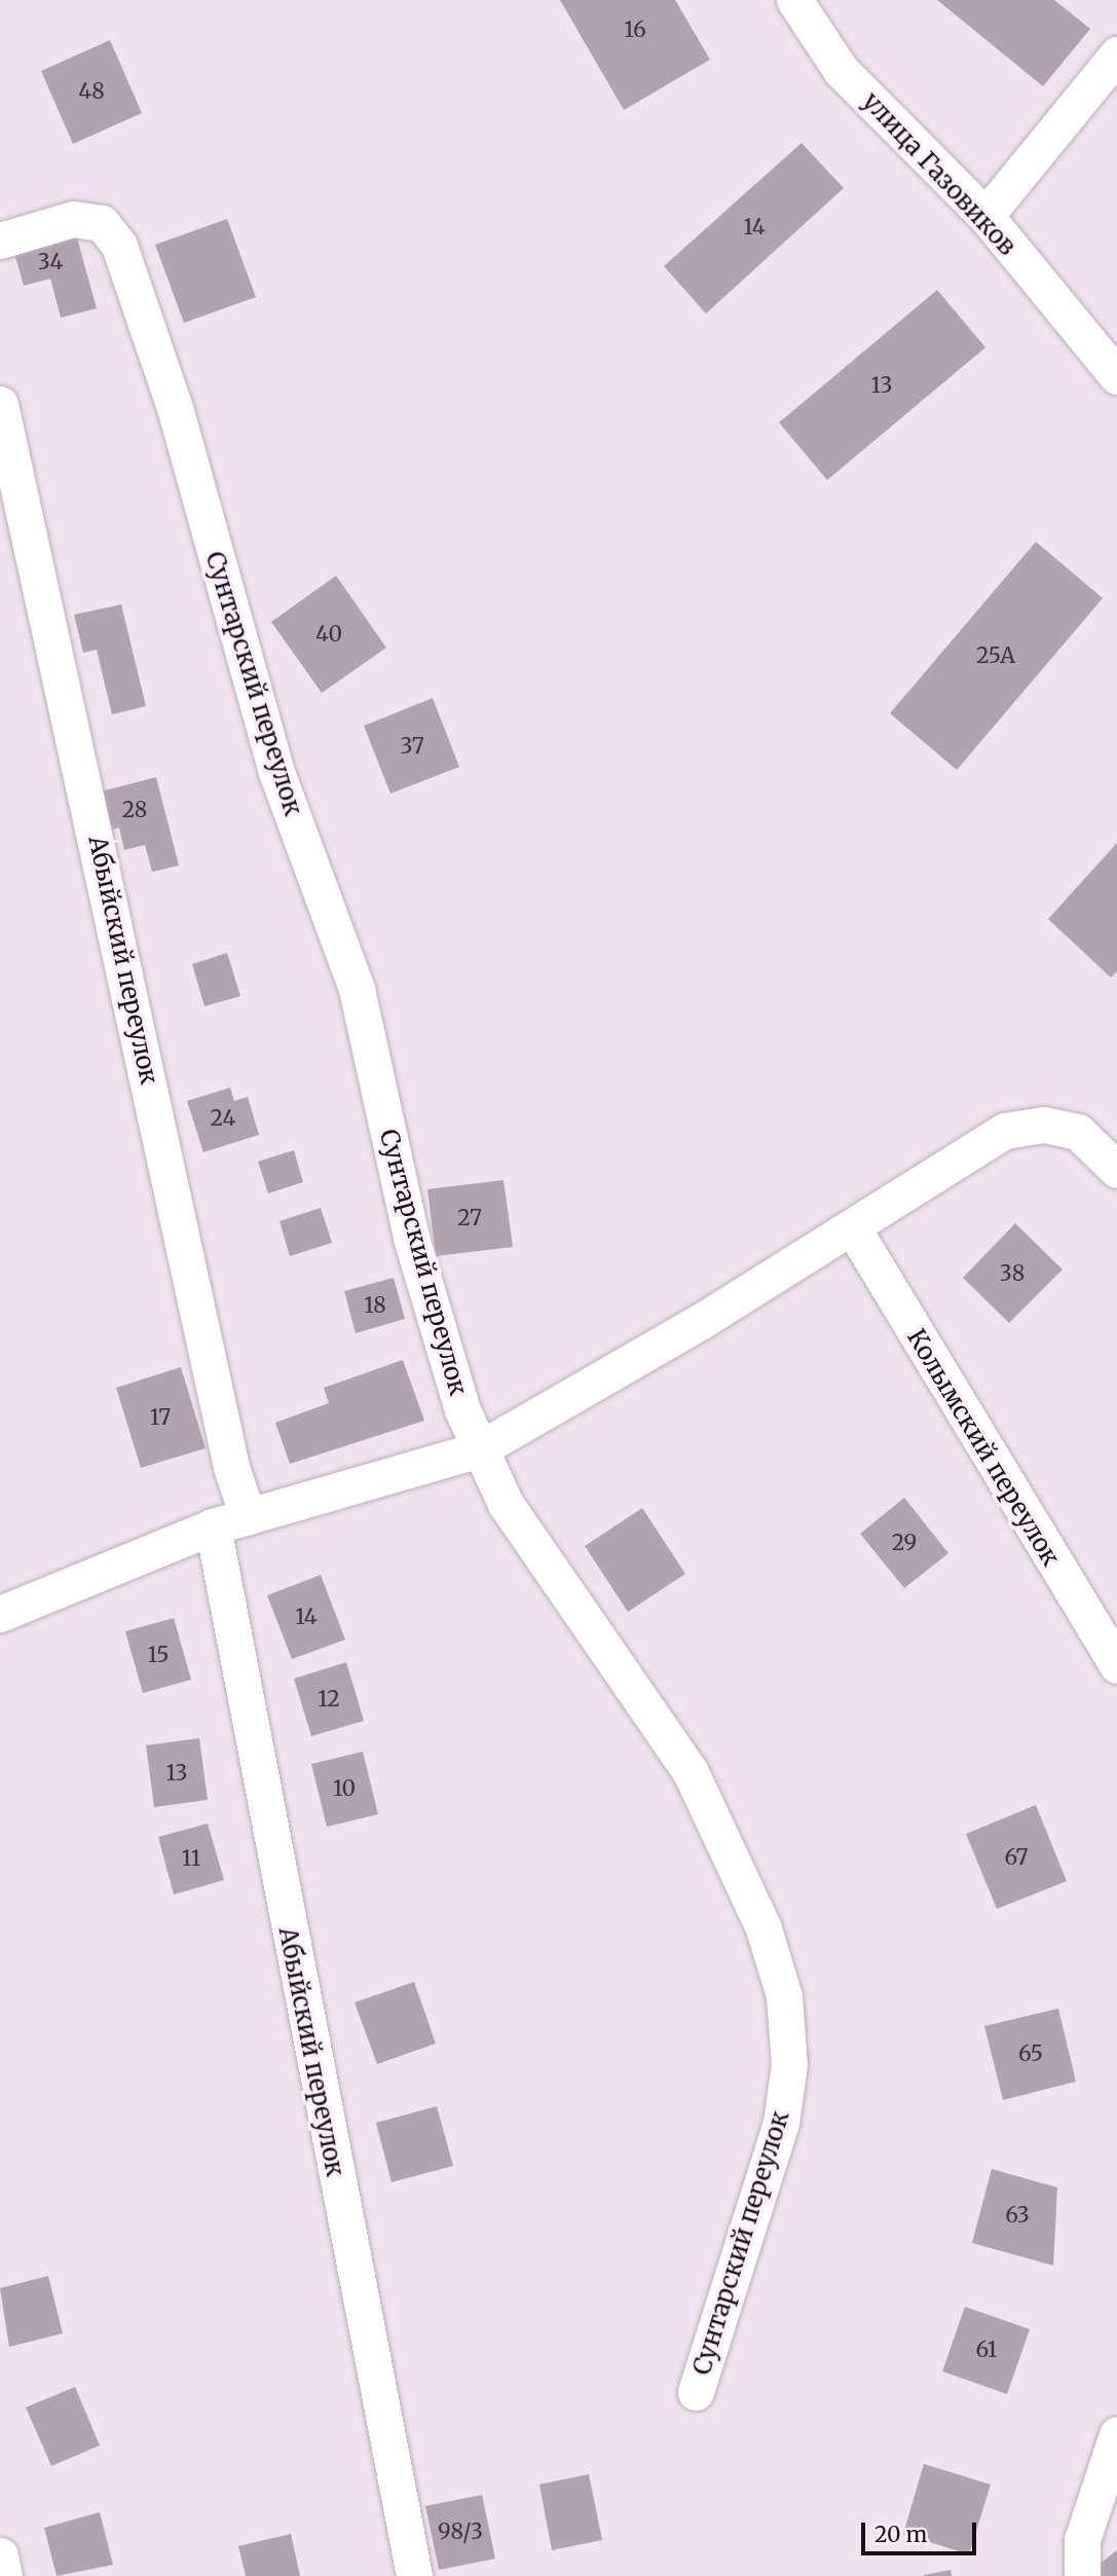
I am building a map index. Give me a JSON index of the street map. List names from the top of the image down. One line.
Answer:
{"streets":{"street":["улица Газовиков","Сунтарский переулок","Абыйский переулок","Колымский переулок"]},"house_numbers":["16","48","14","34","13","40","25А","37","28","24","27","38","18","17","29","14","15","12","13","10","67","11","65","63","61","98/3"],"scale_bar":"20 m"}
